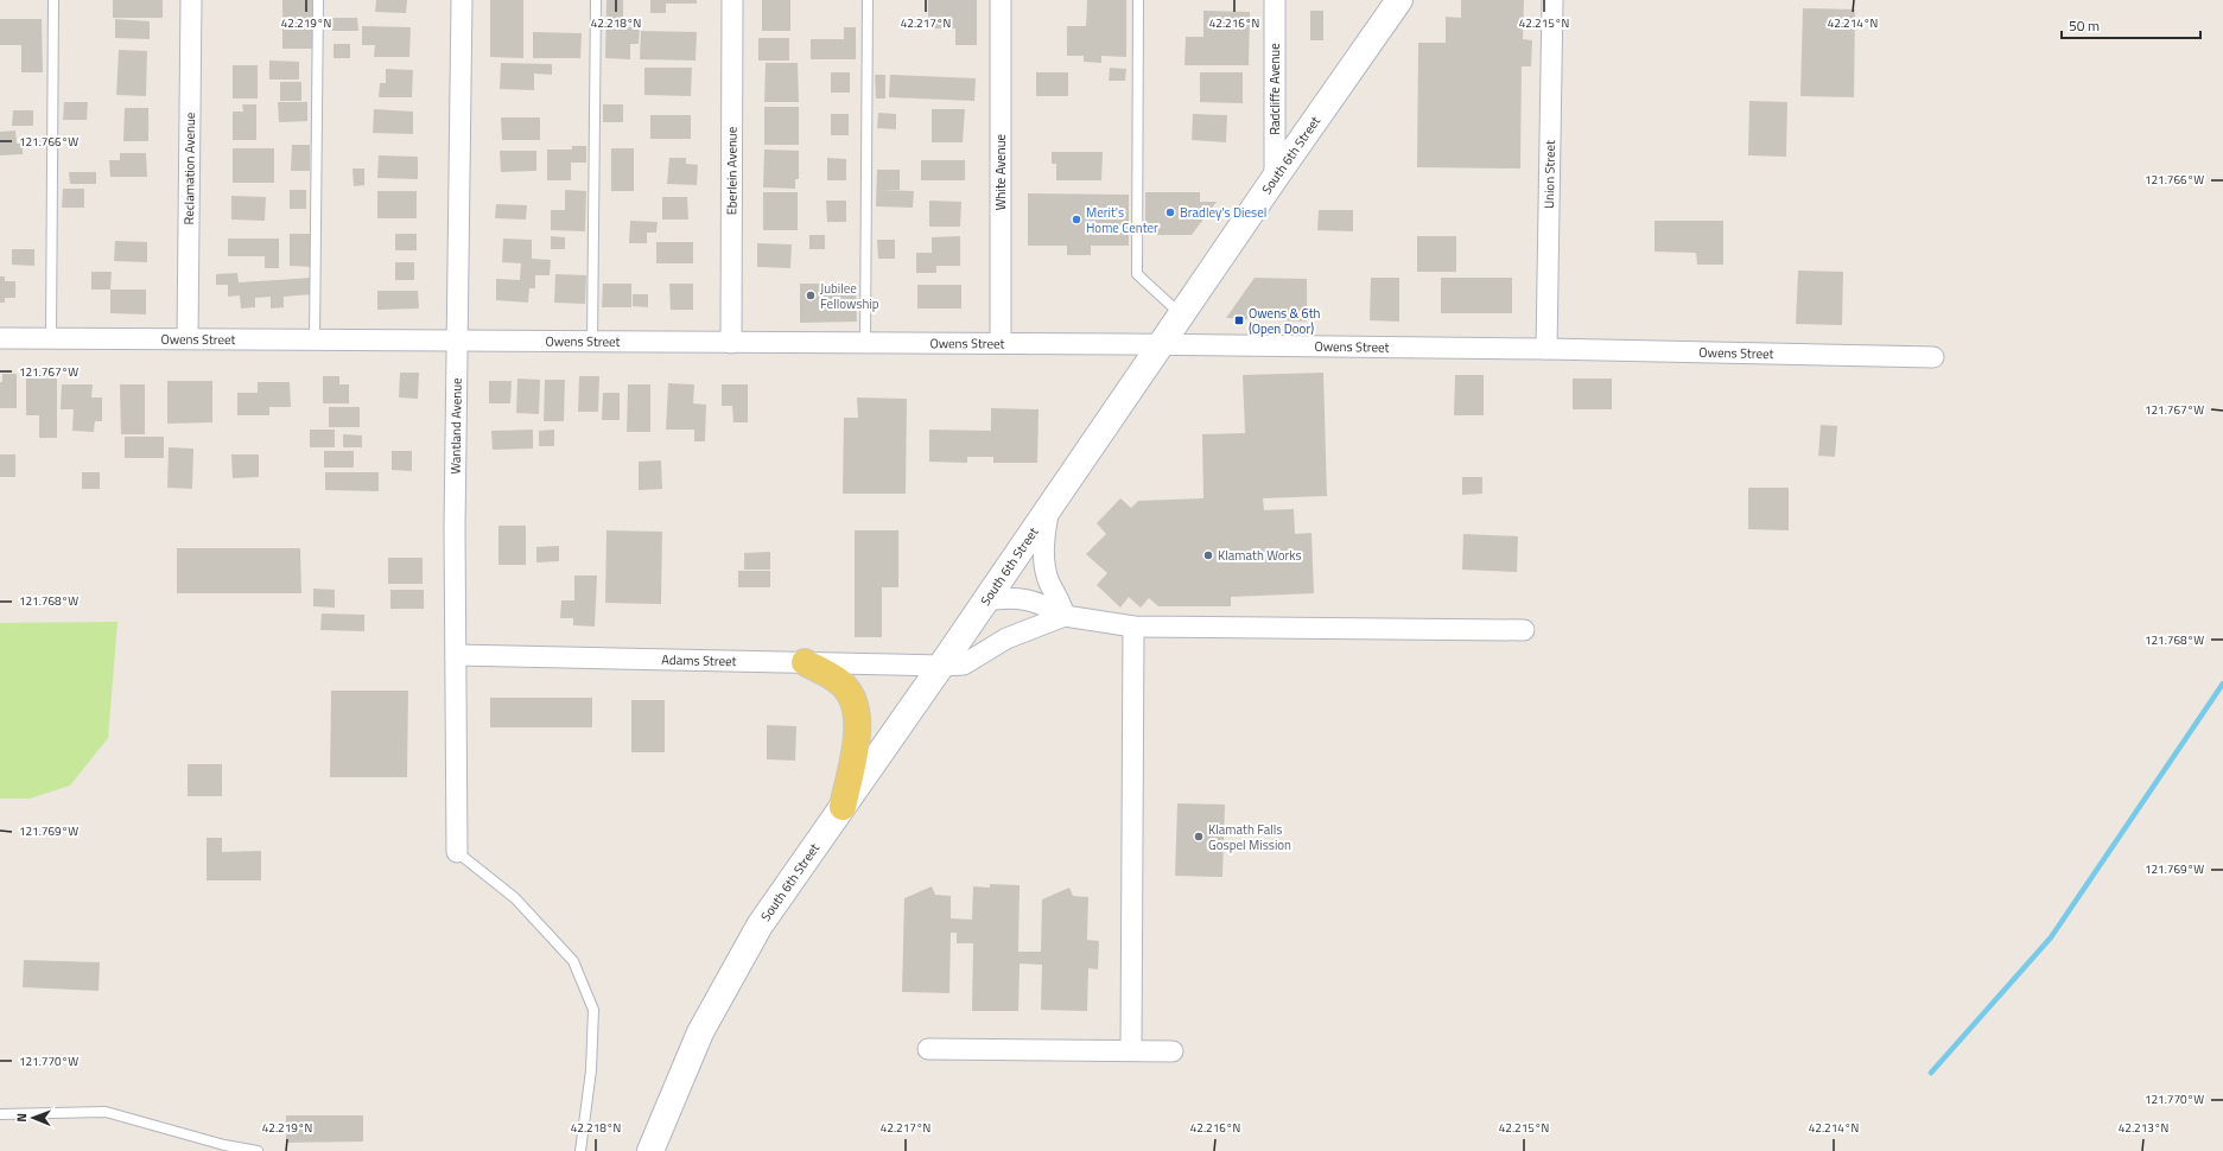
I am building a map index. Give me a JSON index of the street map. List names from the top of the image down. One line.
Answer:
{"streets":{"main road":["South 6th Street"],"street":["Radcliffe Avenue","Reclamation Avenue","Eberlein Avenue","White Avenue","Union Street","Owens Street","Wantland Avenue","Adams Street"]},"crossings":[["Radcliffe Avenue","South 6th Street"],["South 6th Street","Owens Street"],["South 6th Street","Adams Street"],["Reclamation Avenue","Owens Street"],["Eberlein Avenue","Owens Street"],["White Avenue","Owens Street"],["Union Street","Owens Street"],["Owens Street","Wantland Avenue"],["Wantland Avenue","Adams Street"]],"places":{"other":["Bradley's Diesel","Merit's Home Center","Jubilee Fellowship","Klamath Works","Klamath Falls Gospel Mission"],"transit":["Owens & 6th (Open Door)"]},"scale_bar":"50 m","north":"left","coordinates":["42.219°N","42.218°N","42.217°N","42.216°N","42.215°N","42.214°N","121.766°W","121.767°W","121.768°W","121.769°W","121.770°W","42.213°N"]}
